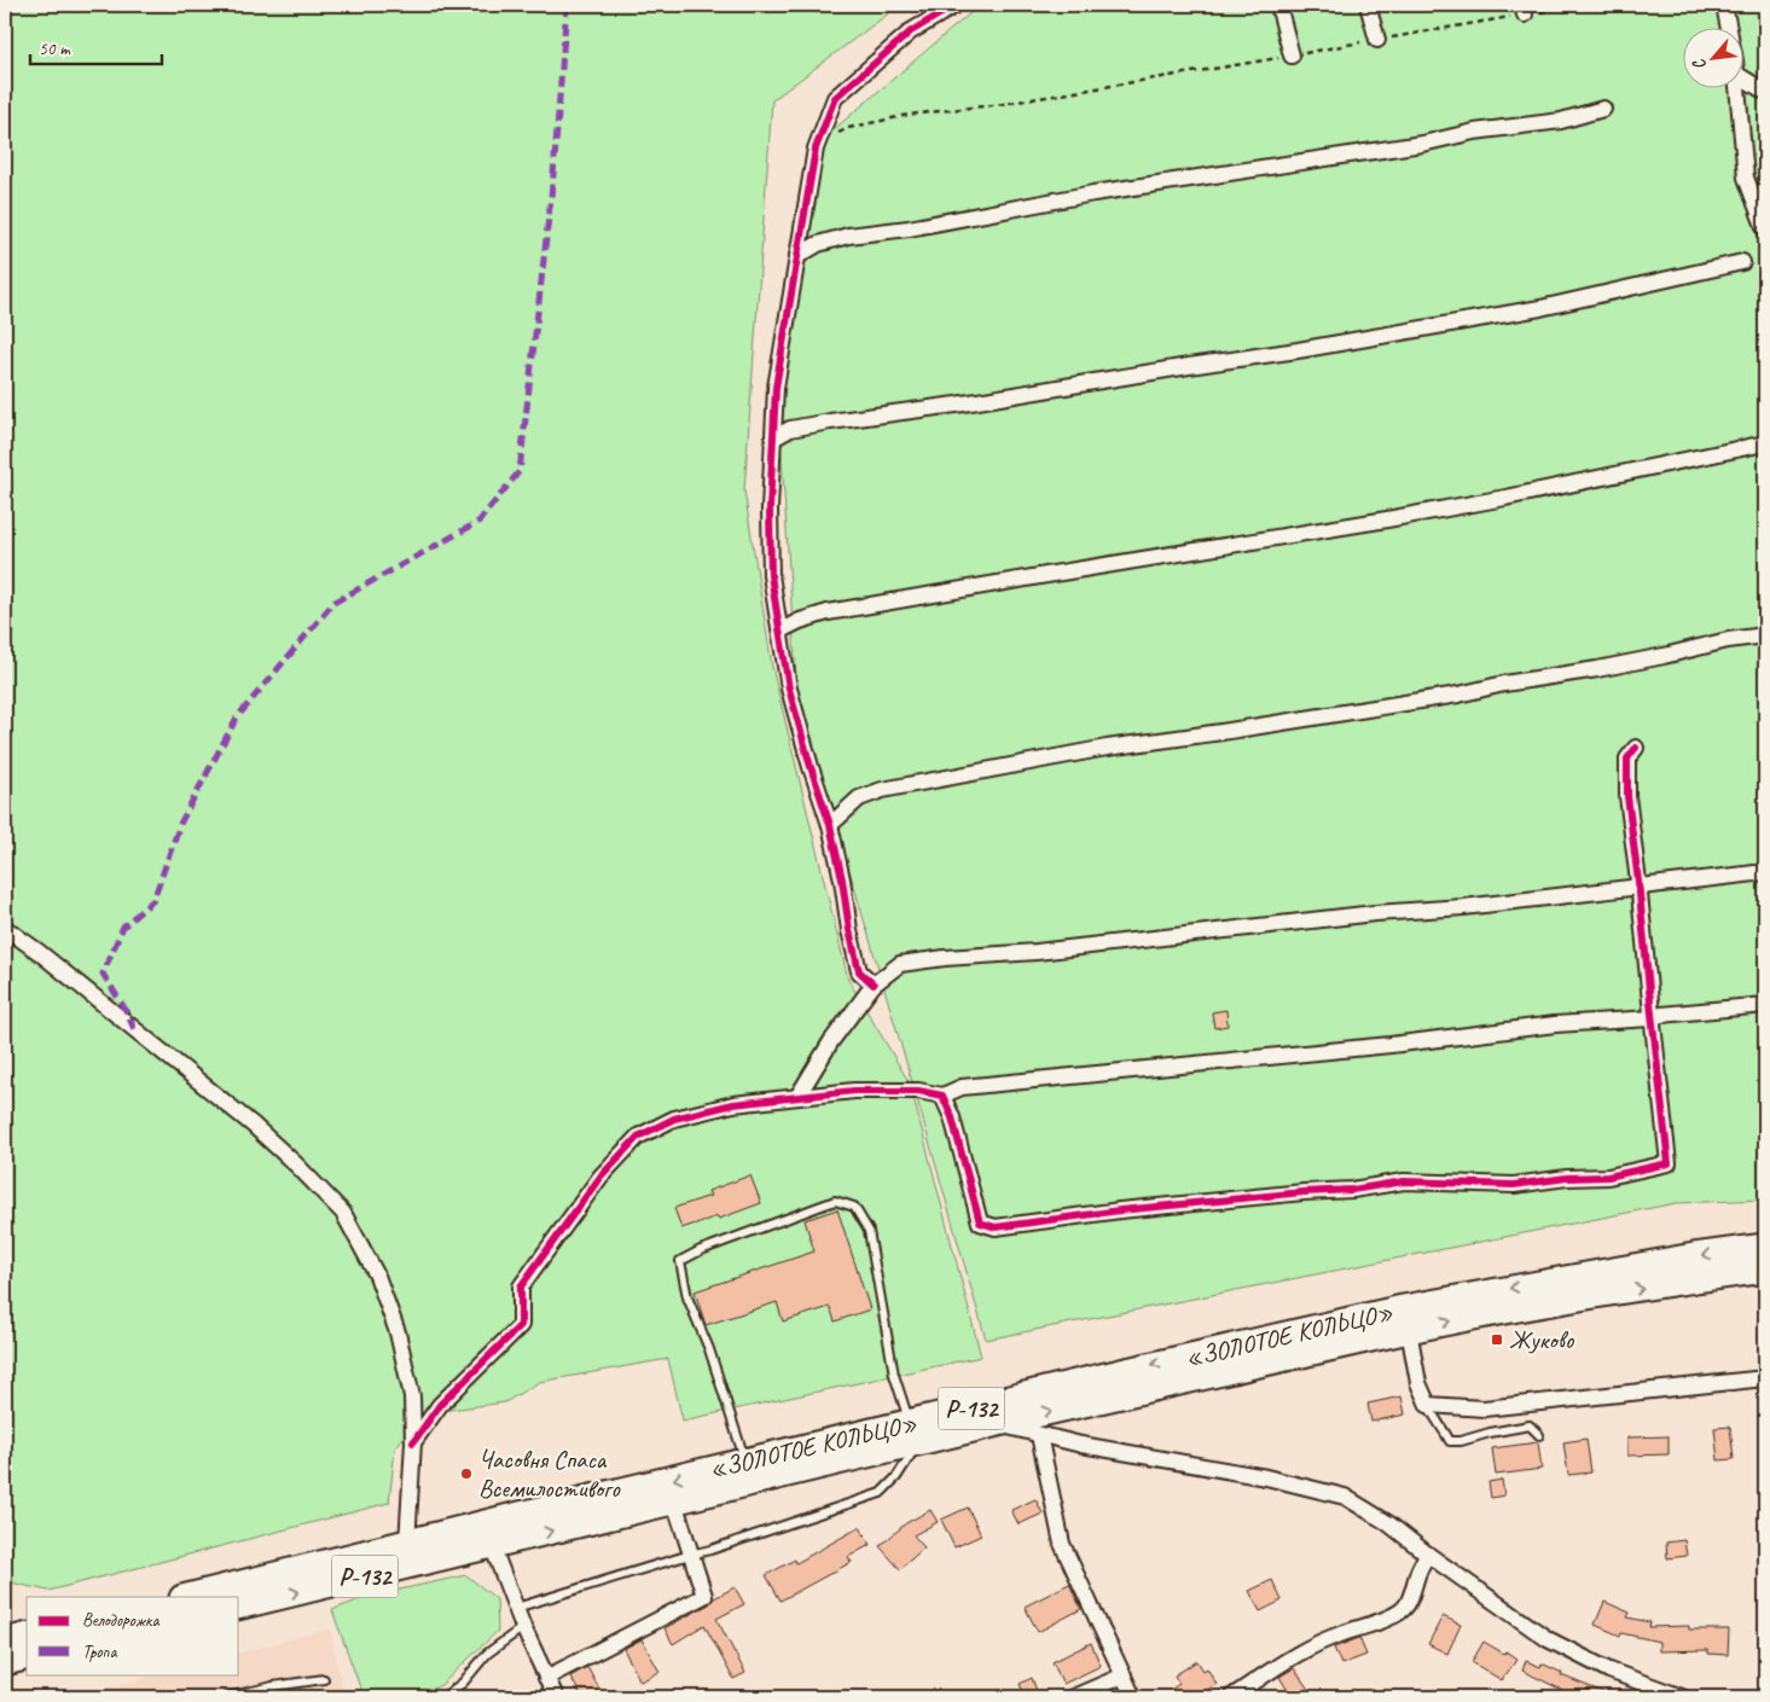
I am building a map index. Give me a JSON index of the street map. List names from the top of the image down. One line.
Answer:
{"streets":{"highway":["«ЗОЛОТОЕ КОЛЬЦО»","Р-132"]},"places":{"transit":["Жуково"],"other":["Часовня Спаса Всемилостивого"]},"legend":["Велодорожка","Тропа"],"scale_bar":"50 m","north":"bottom left"}
